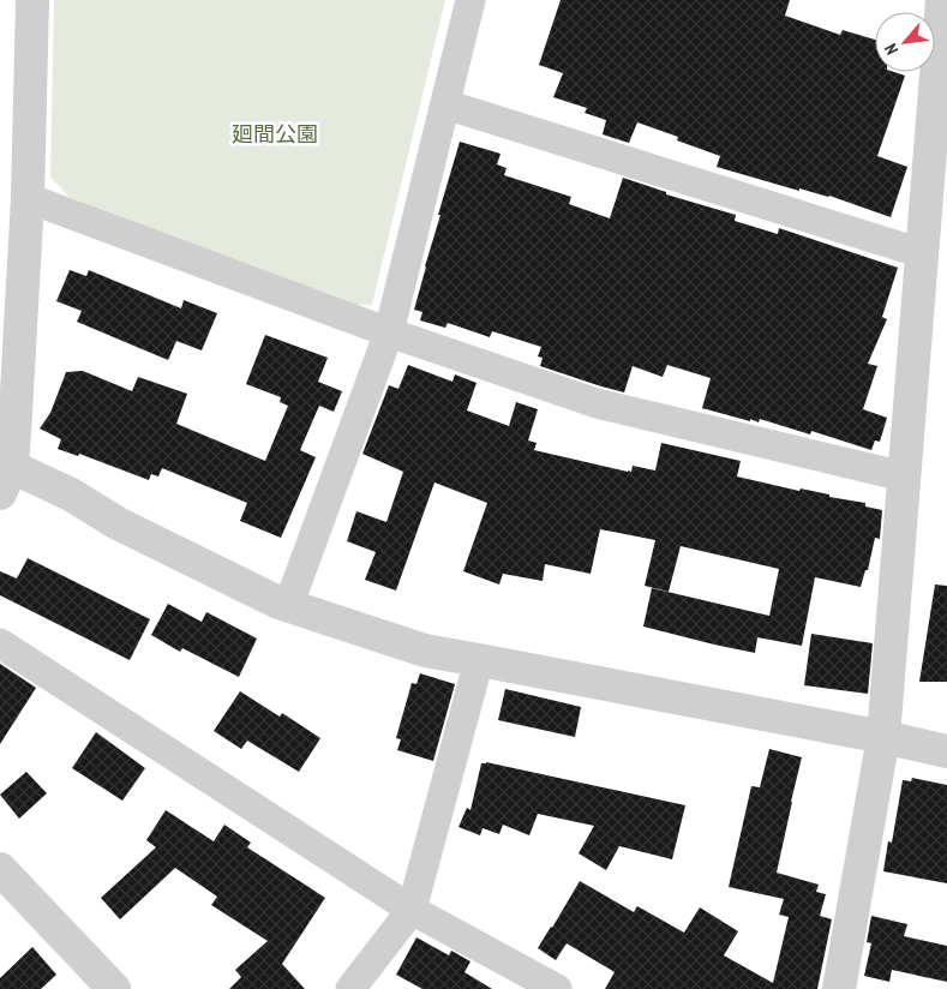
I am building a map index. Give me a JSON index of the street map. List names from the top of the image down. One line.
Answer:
{"parks":["廻間公園"],"north":"bottom left"}
